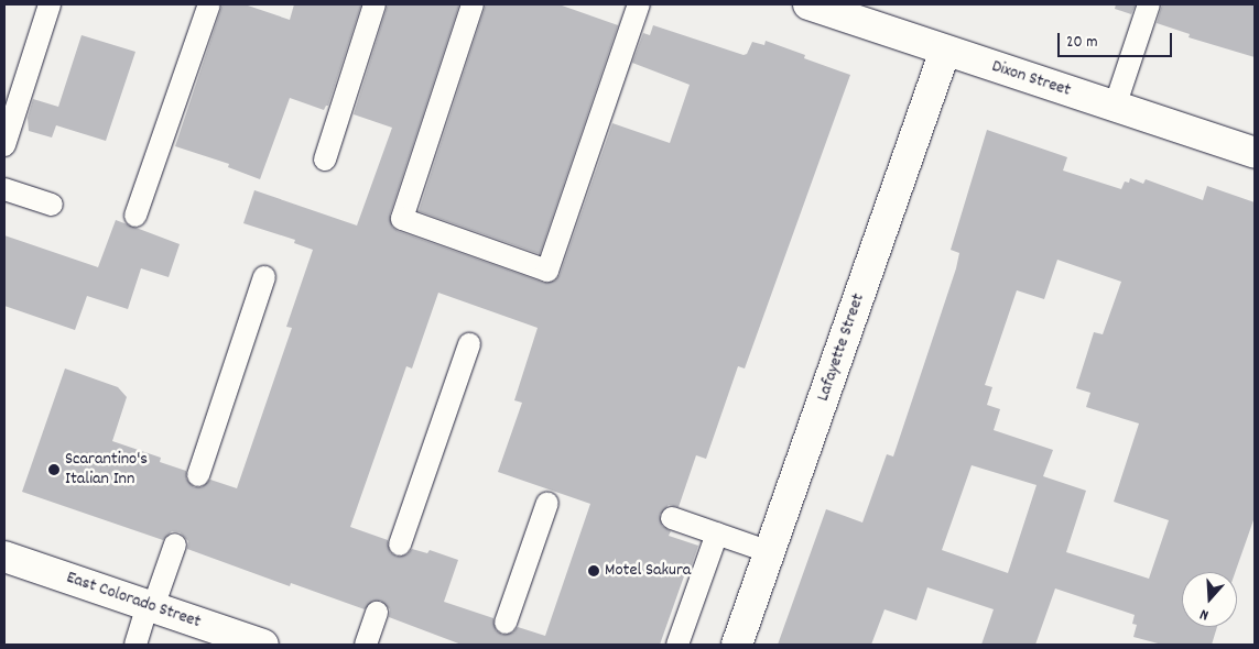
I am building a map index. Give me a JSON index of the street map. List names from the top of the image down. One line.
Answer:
{"streets":{"street":["Dixon Street","Lafayette Street","East Colorado Street"]},"crossings":[["Dixon Street","Lafayette Street"]],"places":["Scarantino's Italian Inn","Motel Sakura"],"scale_bar":"20 m","north":"bottom"}
